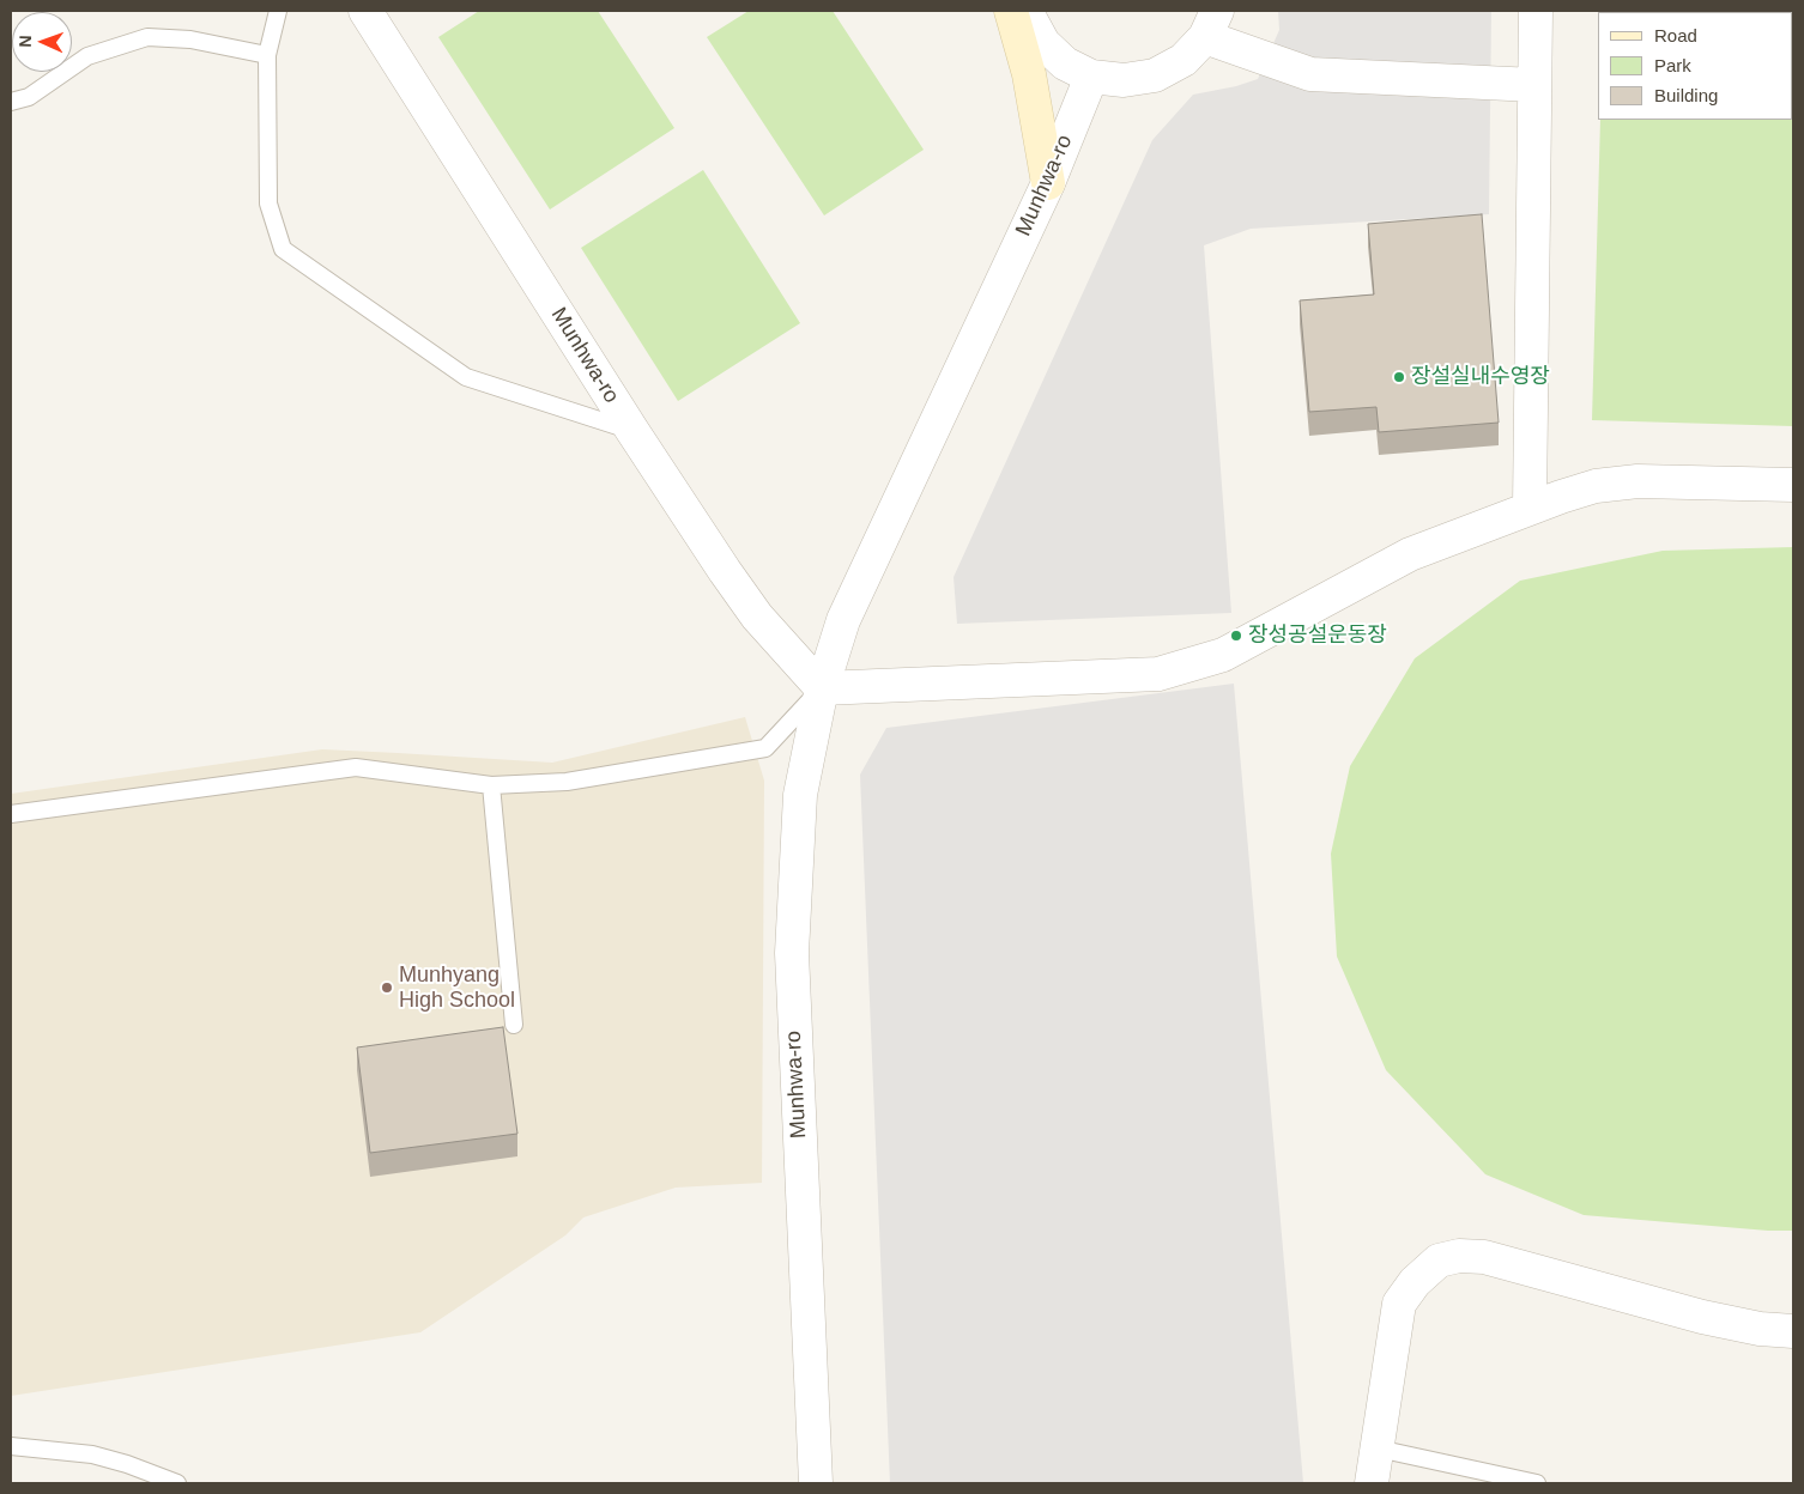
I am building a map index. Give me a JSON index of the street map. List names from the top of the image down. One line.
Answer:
{"streets":{"street":["Munhwa-ro"]},"places":["장설실내수영장","장성공설운동장","Munhyang High School"],"legend":["Road","Park","Building"],"north":"left"}
